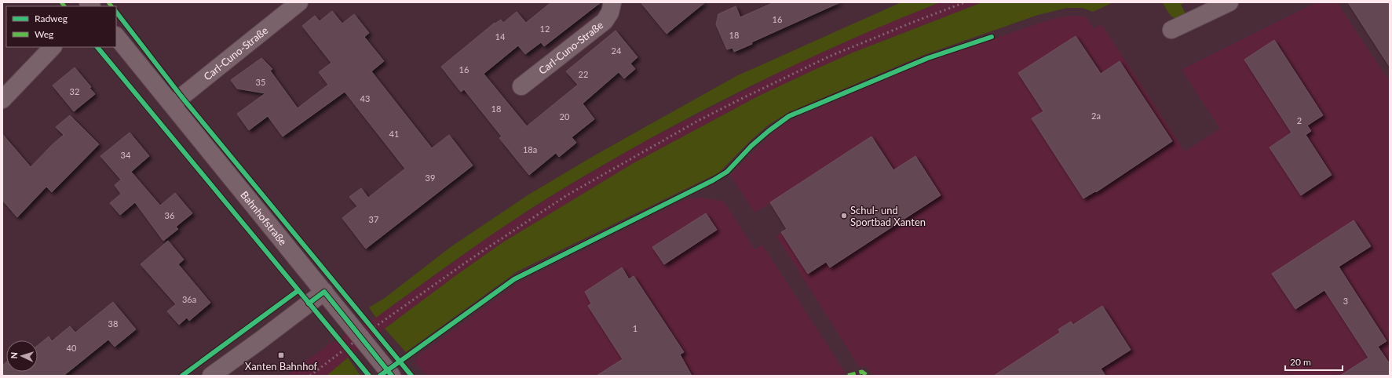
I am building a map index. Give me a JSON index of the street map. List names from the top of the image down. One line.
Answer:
{"streets":{"street":["Carl-Cuno-Straße","Bahnhofstraße"]},"crossings":[["Carl-Cuno-Straße","Bahnhofstraße"]],"places":{"other":["Schul- und Sportbad Xanten"],"transit":["Xanten Bahnhof"]},"house_numbers":["16","12","18","14","24","16","22","35","32","43","18","2a","20","2","41","18a","34","39","36","37","36a","3","38","1","40"],"legend":["Radweg","Weg"],"scale_bar":"20 m","north":"left"}
